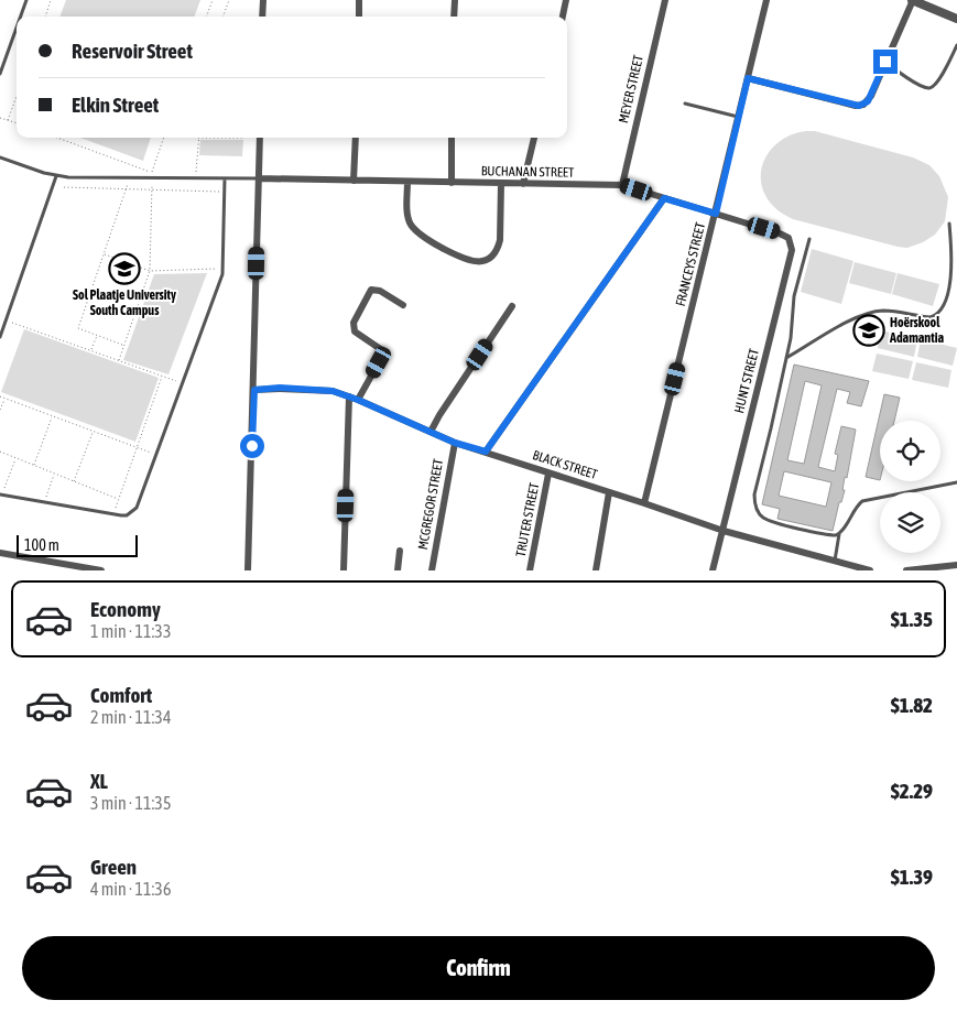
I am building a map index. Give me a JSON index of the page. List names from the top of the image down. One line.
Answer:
{"streets":{"street":["MEYER STREET","BUCHANAN STREET","FRANCEYS STREET","HUNT STREET","BLACK STREET","MCGREGOR STREET","TRUTER STREET"]},"crossings":[["MEYER STREET","BUCHANAN STREET"],["BUCHANAN STREET","FRANCEYS STREET"],["BUCHANAN STREET","HUNT STREET"],["FRANCEYS STREET","BLACK STREET"],["HUNT STREET","BLACK STREET"],["BLACK STREET","MCGREGOR STREET"],["BLACK STREET","TRUTER STREET"]],"places":{"school or university":["Sol Plaatje University South Campus","Hoërskool Adamantia"]},"scale_bar":"100 m","page":{"banner":["Reservoir Street","Elkin Street"],"scale":"100 m","list":[{"name":"Economy","note":"1 min · 11:33","value":"$1.35"},{"name":"Comfort","note":"2 min · 11:34","value":"$1.82"},{"name":"XL","note":"3 min · 11:35","value":"$2.29"},{"name":"Green","note":"4 min · 11:36","value":"$1.39"}],"buttons":"Confirm"}}
